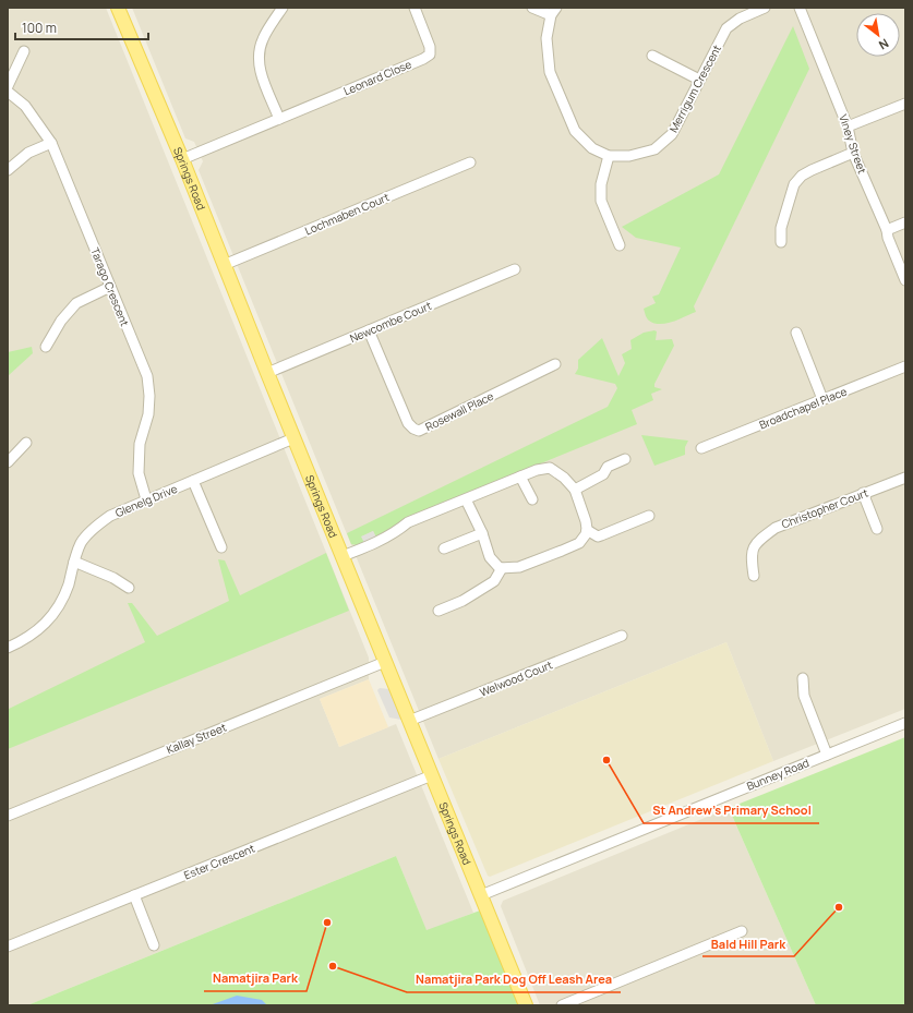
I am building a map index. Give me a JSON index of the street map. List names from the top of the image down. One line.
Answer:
{"streets":{"main road":["Springs Road"],"street":["Leonard Close","Merrigum Crescent","Viney Street","Lochmaben Court","Tarago Crescent","Newcombe Court","Broadchapel Place","Rosewall Place","Glenelg Drive","Christopher Court","Welwood Court","Kallay Street","Bunney Road","Ester Crescent"]},"crossings":[["Leonard Close","Springs Road"],["Springs Road","Lochmaben Court"],["Springs Road","Newcombe Court"],["Springs Road","Glenelg Drive"],["Springs Road","Welwood Court"],["Springs Road","Kallay Street"],["Springs Road","Bunney Road"],["Springs Road","Ester Crescent"],["Tarago Crescent","Glenelg Drive"],["Newcombe Court","Rosewall Place"]],"places":["St Andrew's Primary School","Bald Hill Park","Namatjira Park","Namatjira Park Dog Off Leash Area"],"scale_bar":"100 m","north":"bottom right"}
